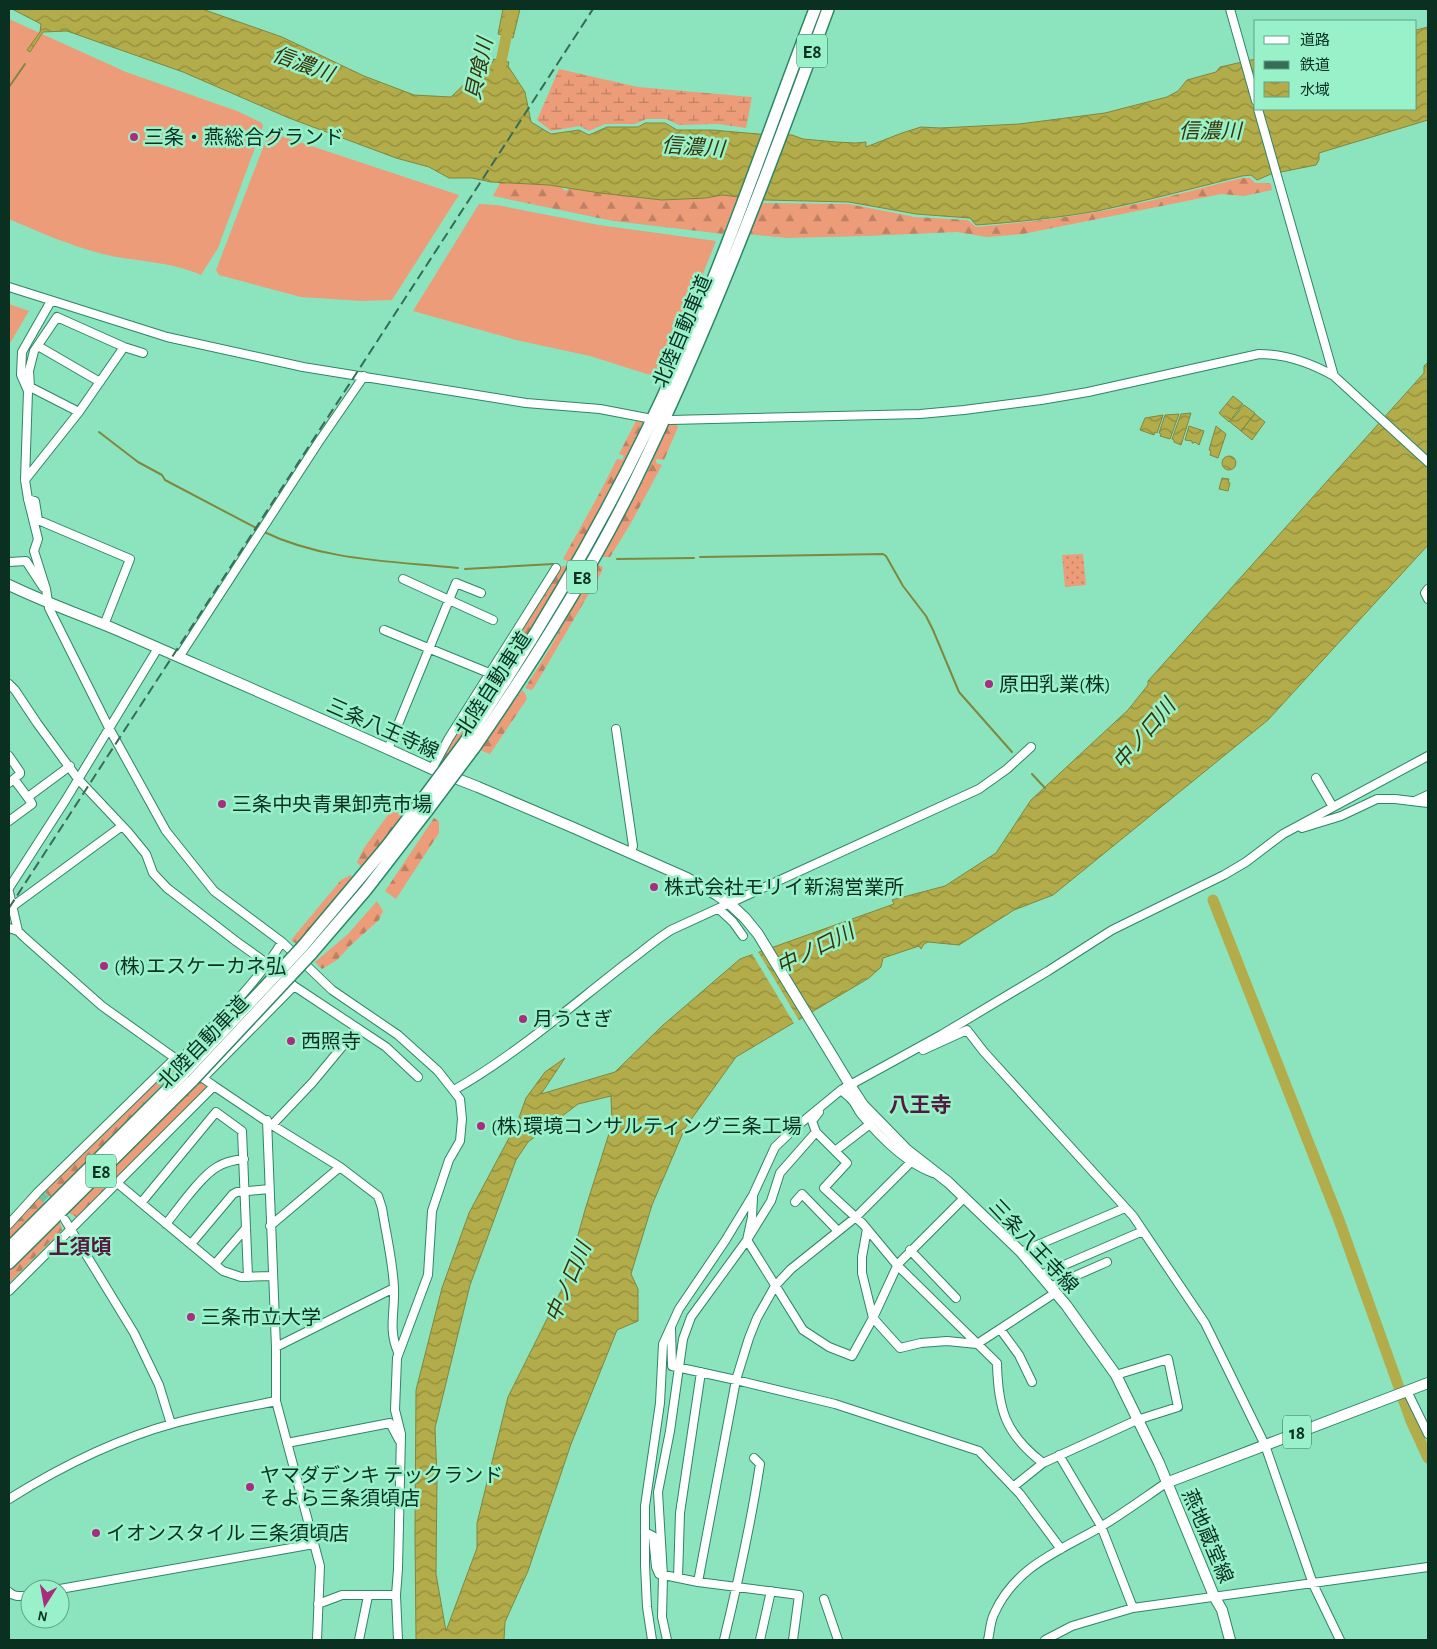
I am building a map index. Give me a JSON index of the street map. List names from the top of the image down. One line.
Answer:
{"streets":{"highway":["E8","北陸自動車道"],"main road":["三条八王寺線","18","燕地蔵堂線"]},"crossings":[["三条八王寺線","燕地蔵堂線"]],"districts":["八王寺","上須頃"],"water":["信濃川","貝喰川","中ノ口川"],"places":["三条・燕総合グランド","原田乳業(株)","三条中央青果卸売市場","株式会社モリイ新潟営業所","(株)エスケーカネ弘","月うさぎ","西照寺","(株)環境コンサルティング三条工場","三条市立大学","ヤマダデンキ テックランド そよら三条須頃店","イオンスタイル 三条須頃店"],"legend":["道路","鉄道","水域"],"north":"bottom"}
